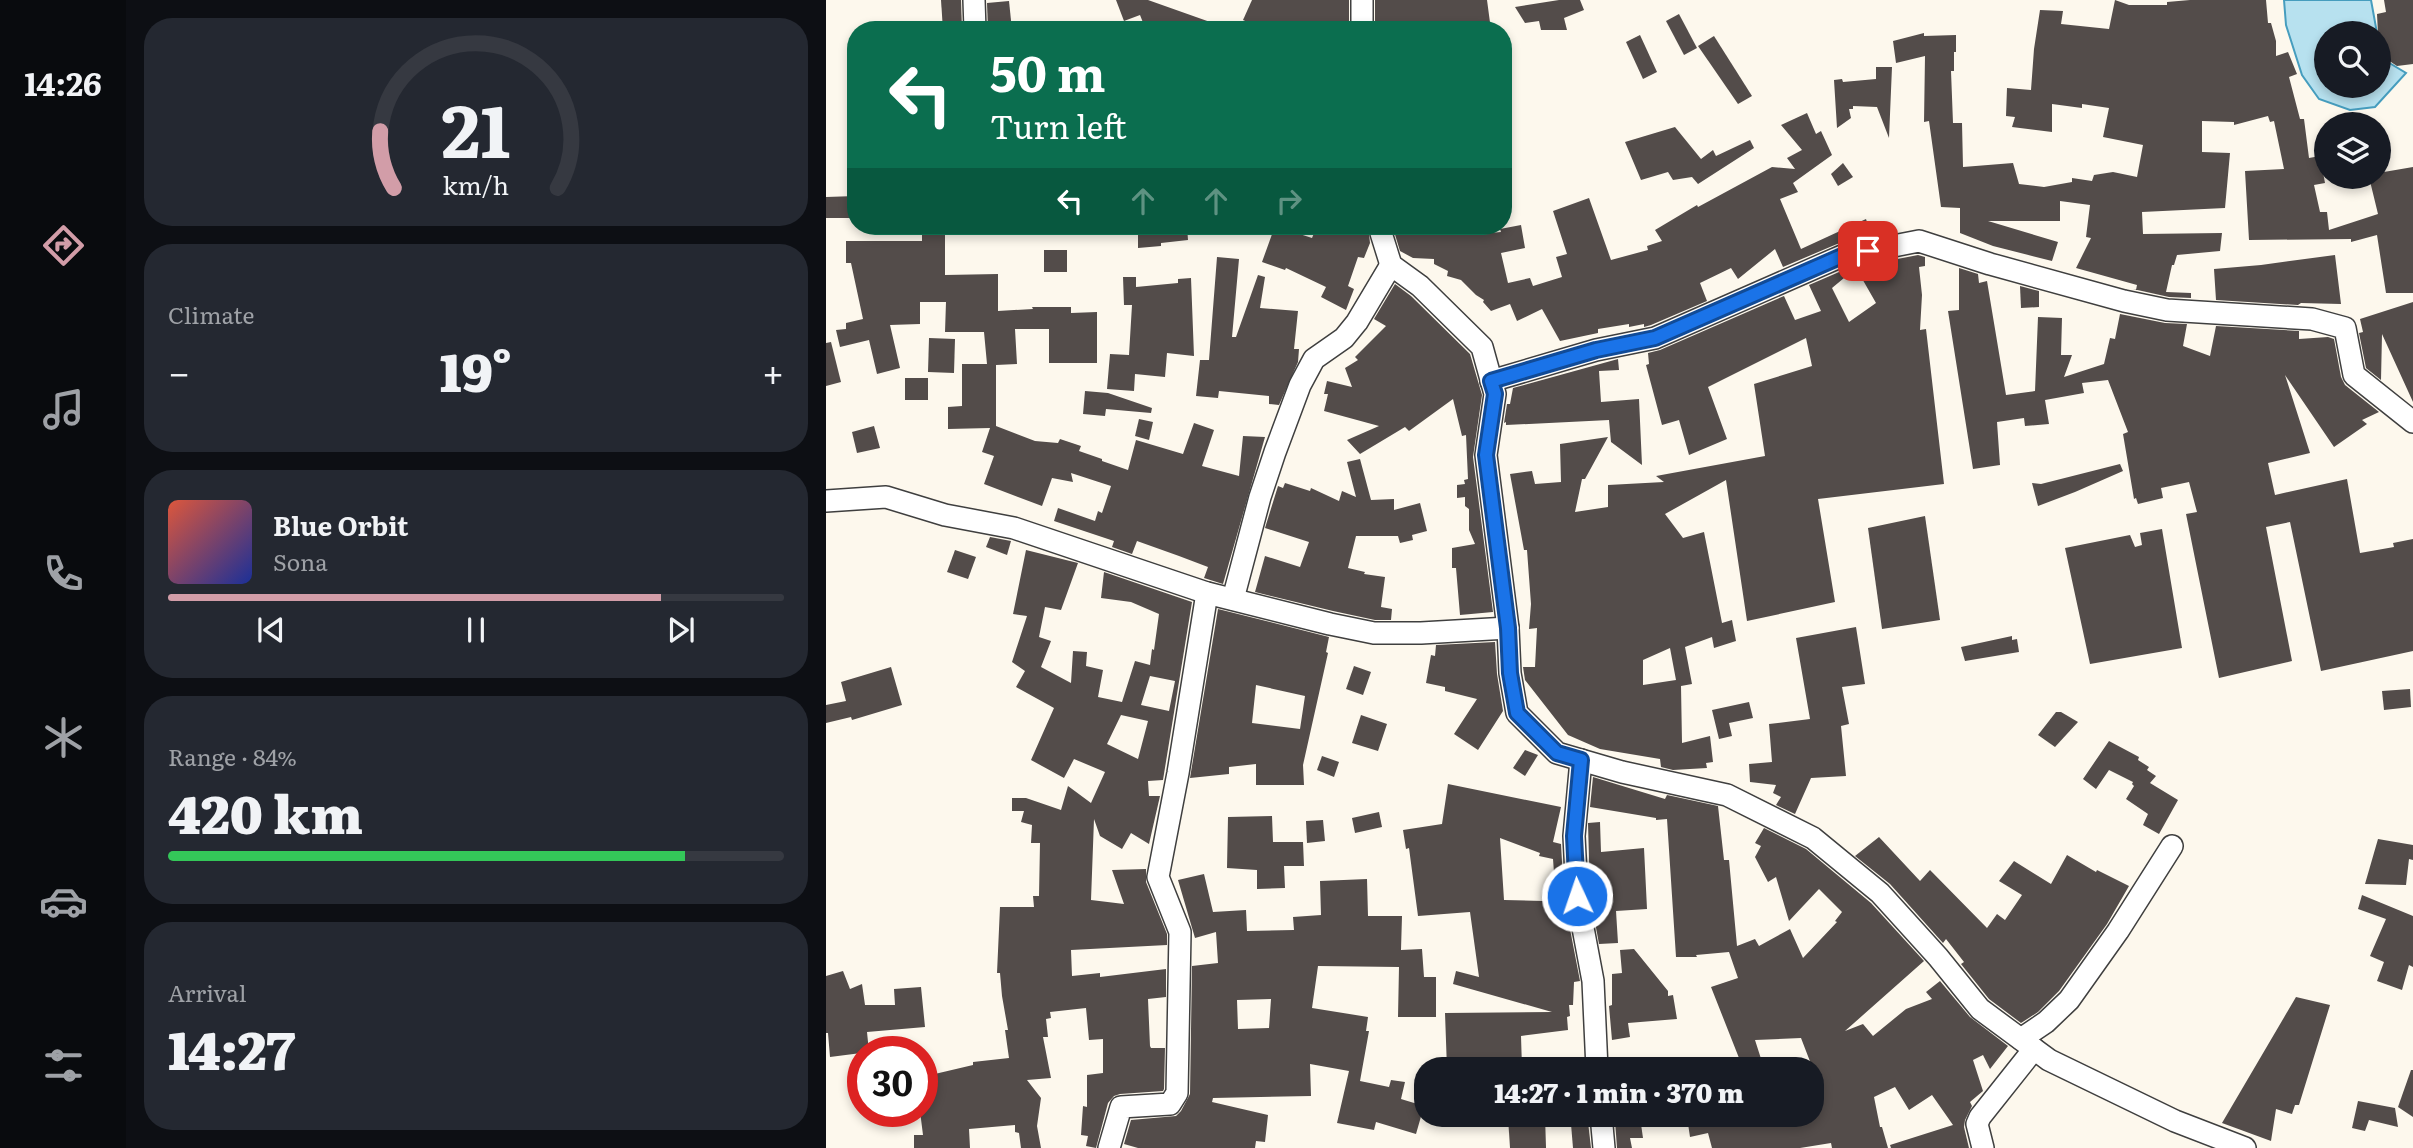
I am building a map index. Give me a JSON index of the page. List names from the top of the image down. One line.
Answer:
{"page":{"tabs":"14:26","turn":["50 m","Turn left"],"tile":["Climate",["Range · 84%","420 km"],["Arrival","14:27"]],"heat":["−","19°","+"],"song":["Blue Orbit","Sona"],"limit":"30","trip":"14:27 · 1 min · 370 m","gauge":["21","km/h"]}}
